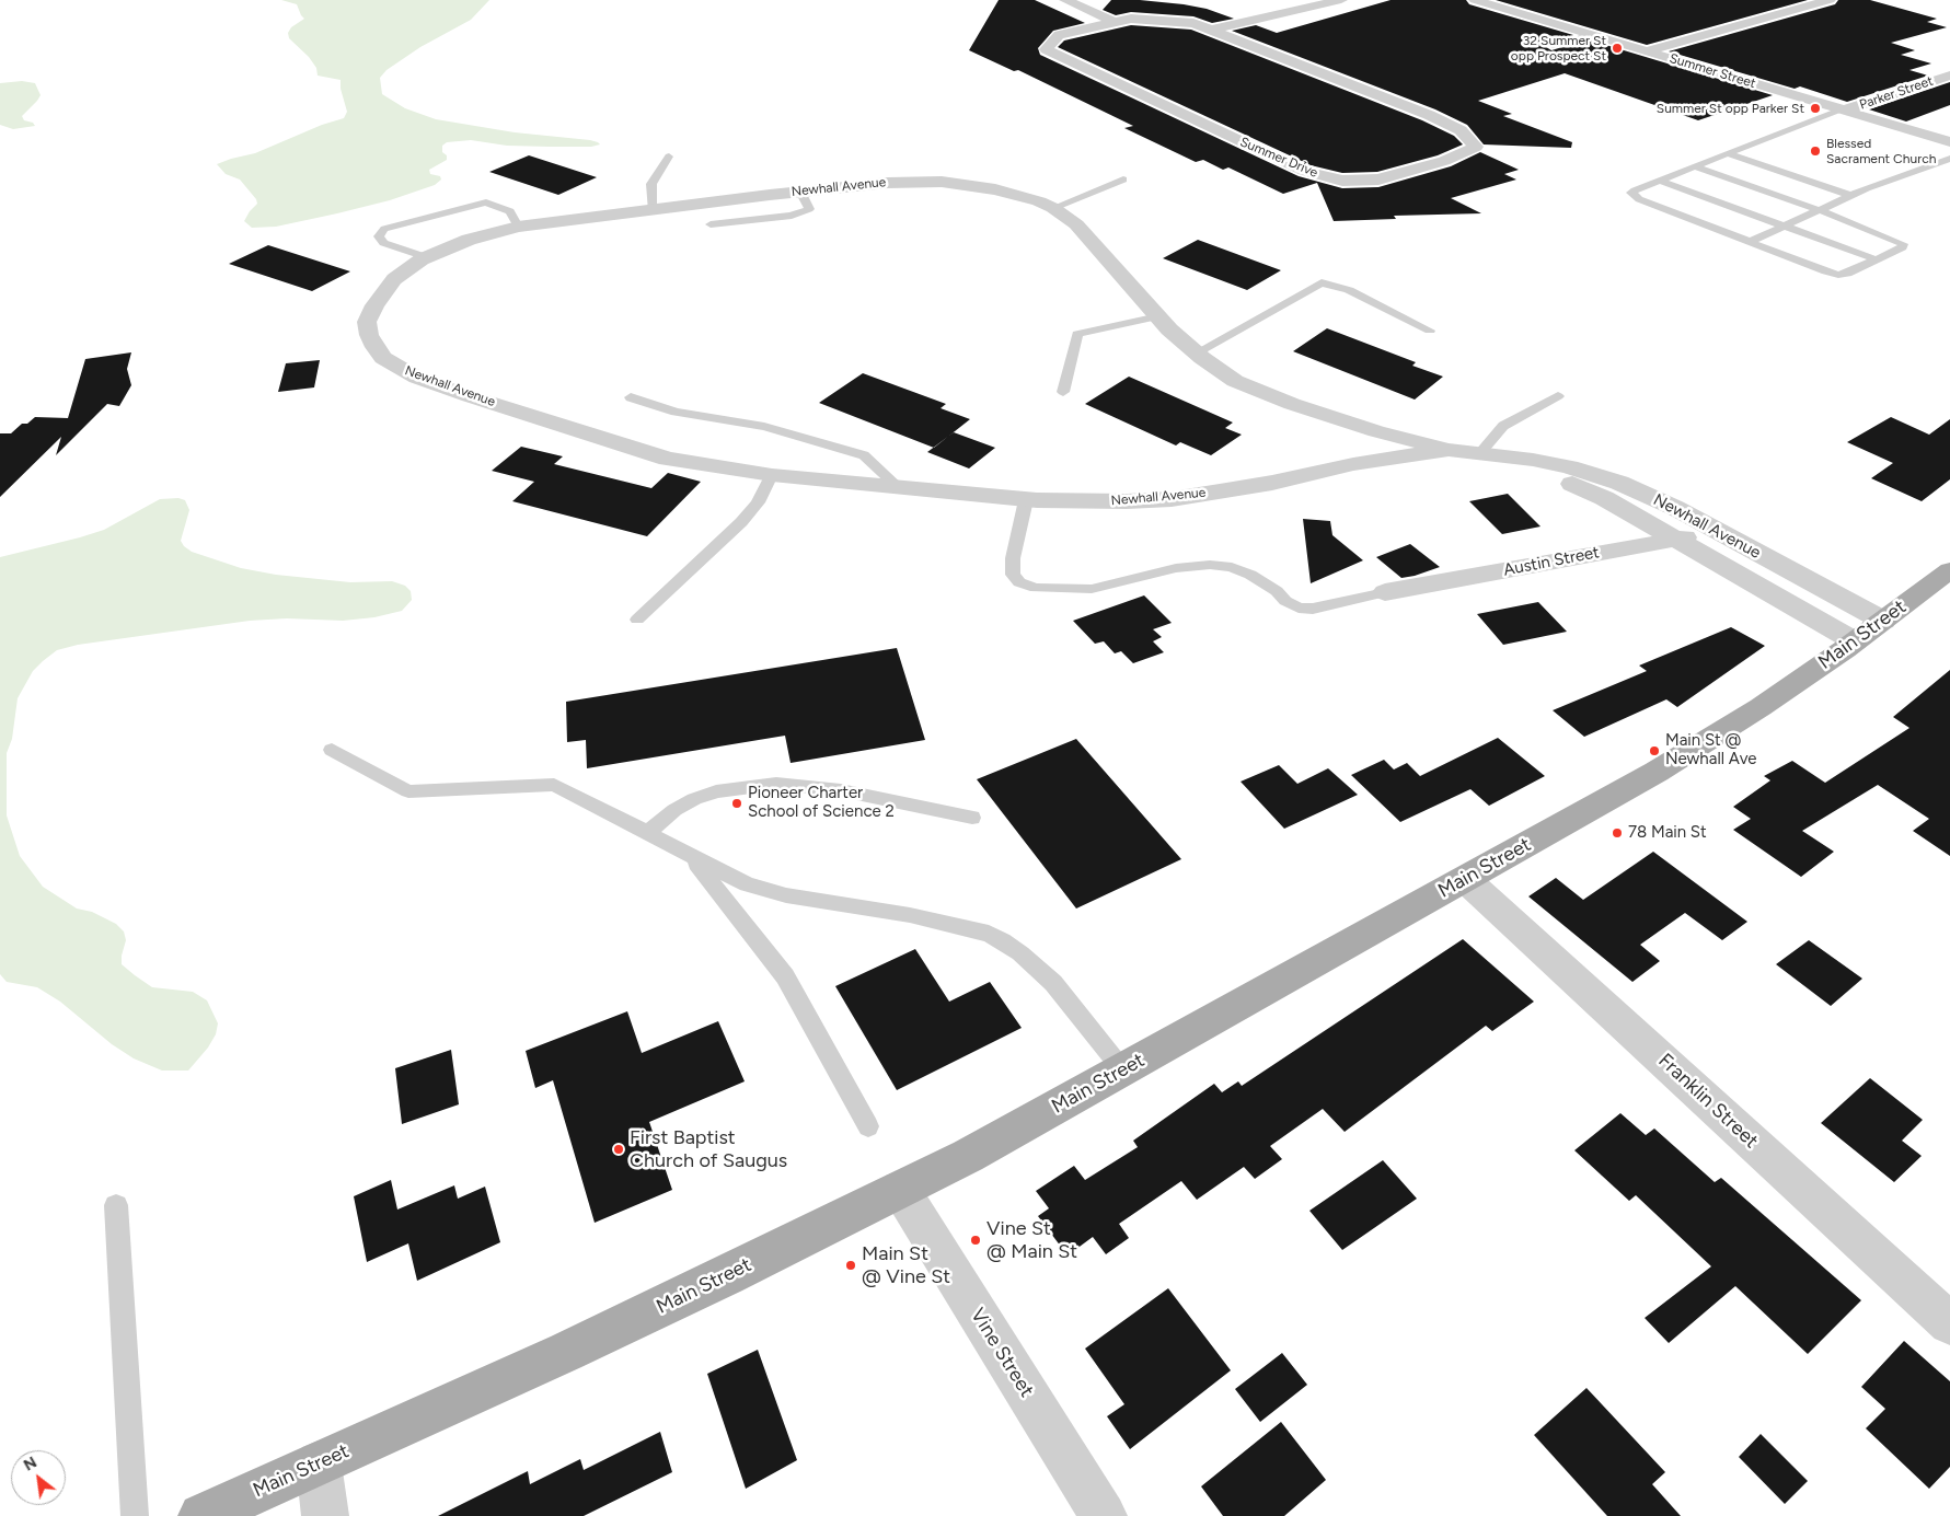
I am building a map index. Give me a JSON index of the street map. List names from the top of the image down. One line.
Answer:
{"streets":{"main road":["Main Street"],"street":["Summer Street","Parker Street","Summer Drive","Newhall Avenue","Austin Street","Franklin Street","Vine Street"]},"crossings":[["Summer Street","Parker Street"],["Newhall Avenue","Austin Street"],["Newhall Avenue","Main Street"],["Main Street","Franklin Street"],["Main Street","Vine Street"]],"places":["32 Summer St opp Prospect St","Summer St opp Parker St","Blessed Sacrament Church","Main St @ Newhall Ave","Pioneer Charter School of Science 2","78 Main St","First Baptist Church of Saugus","Vine St @ Main St","Main St @ Vine St"],"north":"top left"}
